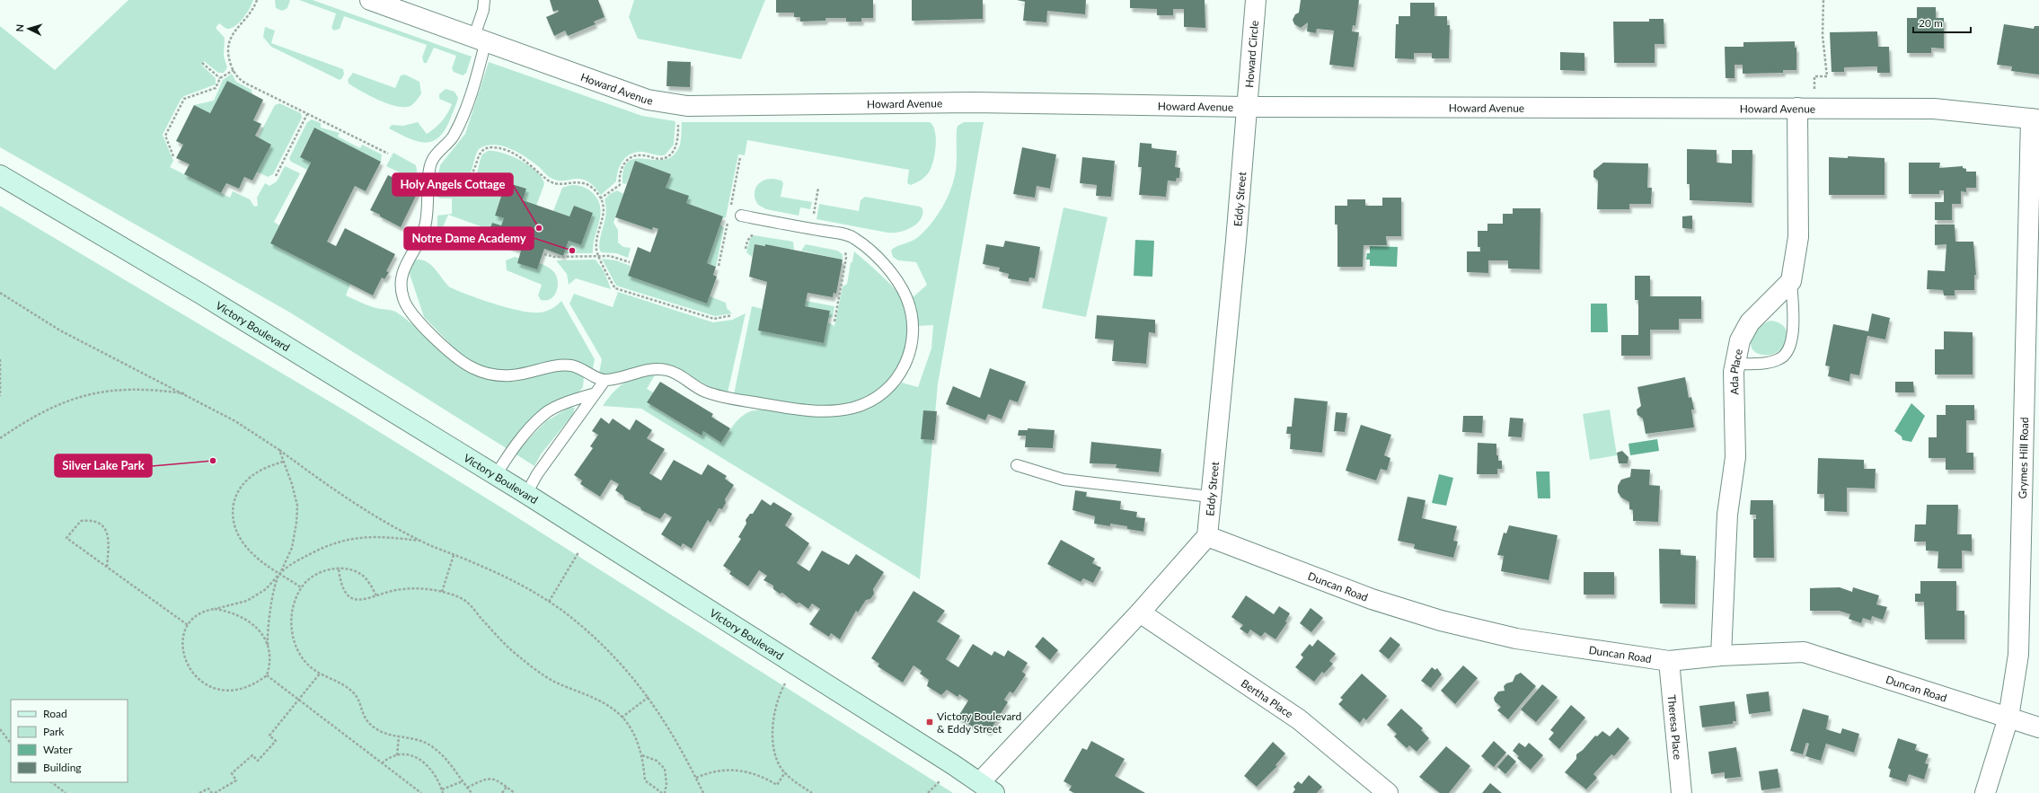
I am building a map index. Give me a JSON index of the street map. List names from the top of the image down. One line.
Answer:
{"streets":{"main road":["Victory Boulevard"],"street":["Howard Circle","Howard Avenue","Eddy Street","Ada Place","Grymes Hill Road","Duncan Road","Bertha Place","Theresa Place"]},"crossings":[["Howard Circle","Howard Avenue"],["Howard Circle","Eddy Street"],["Howard Avenue","Eddy Street"],["Howard Avenue","Grymes Hill Road"],["Eddy Street","Duncan Road"],["Ada Place","Duncan Road"],["Grymes Hill Road","Duncan Road"],["Duncan Road","Theresa Place"]],"places":{"other":["Holy Angels Cottage","Notre Dame Academy","Silver Lake Park"],"transit":["Victory Boulevard & Eddy Street"]},"legend":["Road","Park","Water","Building"],"scale_bar":"20 m","north":"left"}
